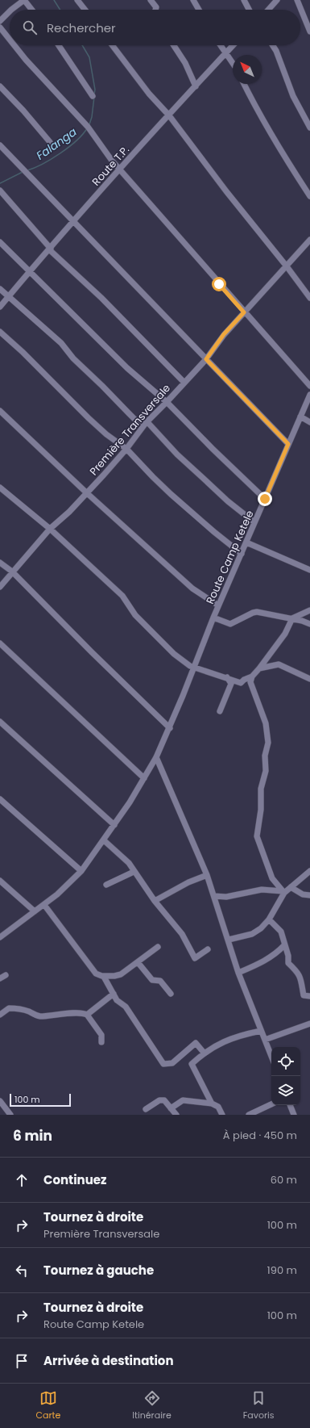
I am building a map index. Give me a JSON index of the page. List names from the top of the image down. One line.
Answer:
{"streets":{"street":["Route T.P.","Première Transversale","Route Camp Ketele"]},"water":["Falanga"],"scale_bar":"100 m","north":"top left","page":{"search":"Rechercher","scale":"100 m","heading":["6 min","À pied · 450 m"],"list":[["Continuez","60 m"],["Tournez à droite","Première Transversale","100 m"],["Tournez à gauche","190 m"],["Tournez à droite","Route Camp Ketele","100 m"],"Arrivée à destination"],"nav":["Carte","Itinéraire","Favoris"]}}
